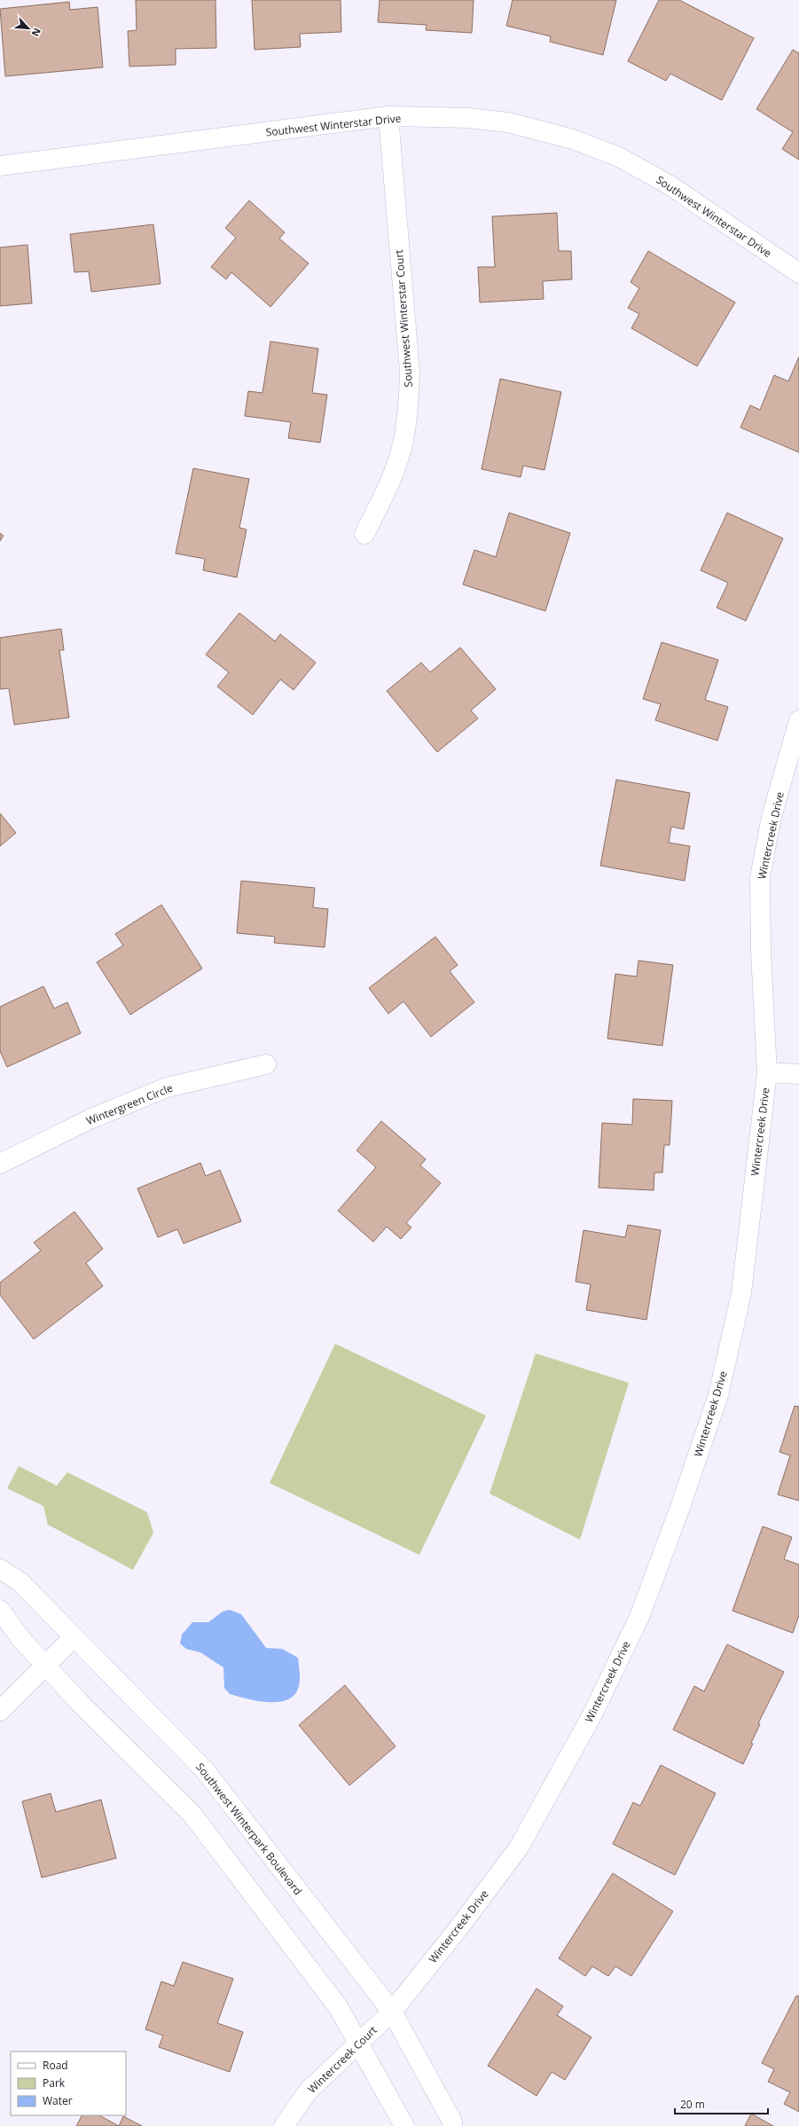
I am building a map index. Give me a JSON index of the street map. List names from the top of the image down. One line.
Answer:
{"streets":{"street":["Southwest Winterstar Drive","Southwest Winterstar Court","Wintercreek Drive","Wintergreen Circle","Southwest Winterpark Boulevard","Wintercreek Court"]},"crossings":[["Southwest Winterstar Drive","Southwest Winterstar Court"],["Wintercreek Drive","Southwest Winterpark Boulevard"],["Wintercreek Drive","Wintercreek Court"],["Southwest Winterpark Boulevard","Wintercreek Court"]],"legend":["Road","Park","Water"],"scale_bar":"20 m","north":"bottom right"}
